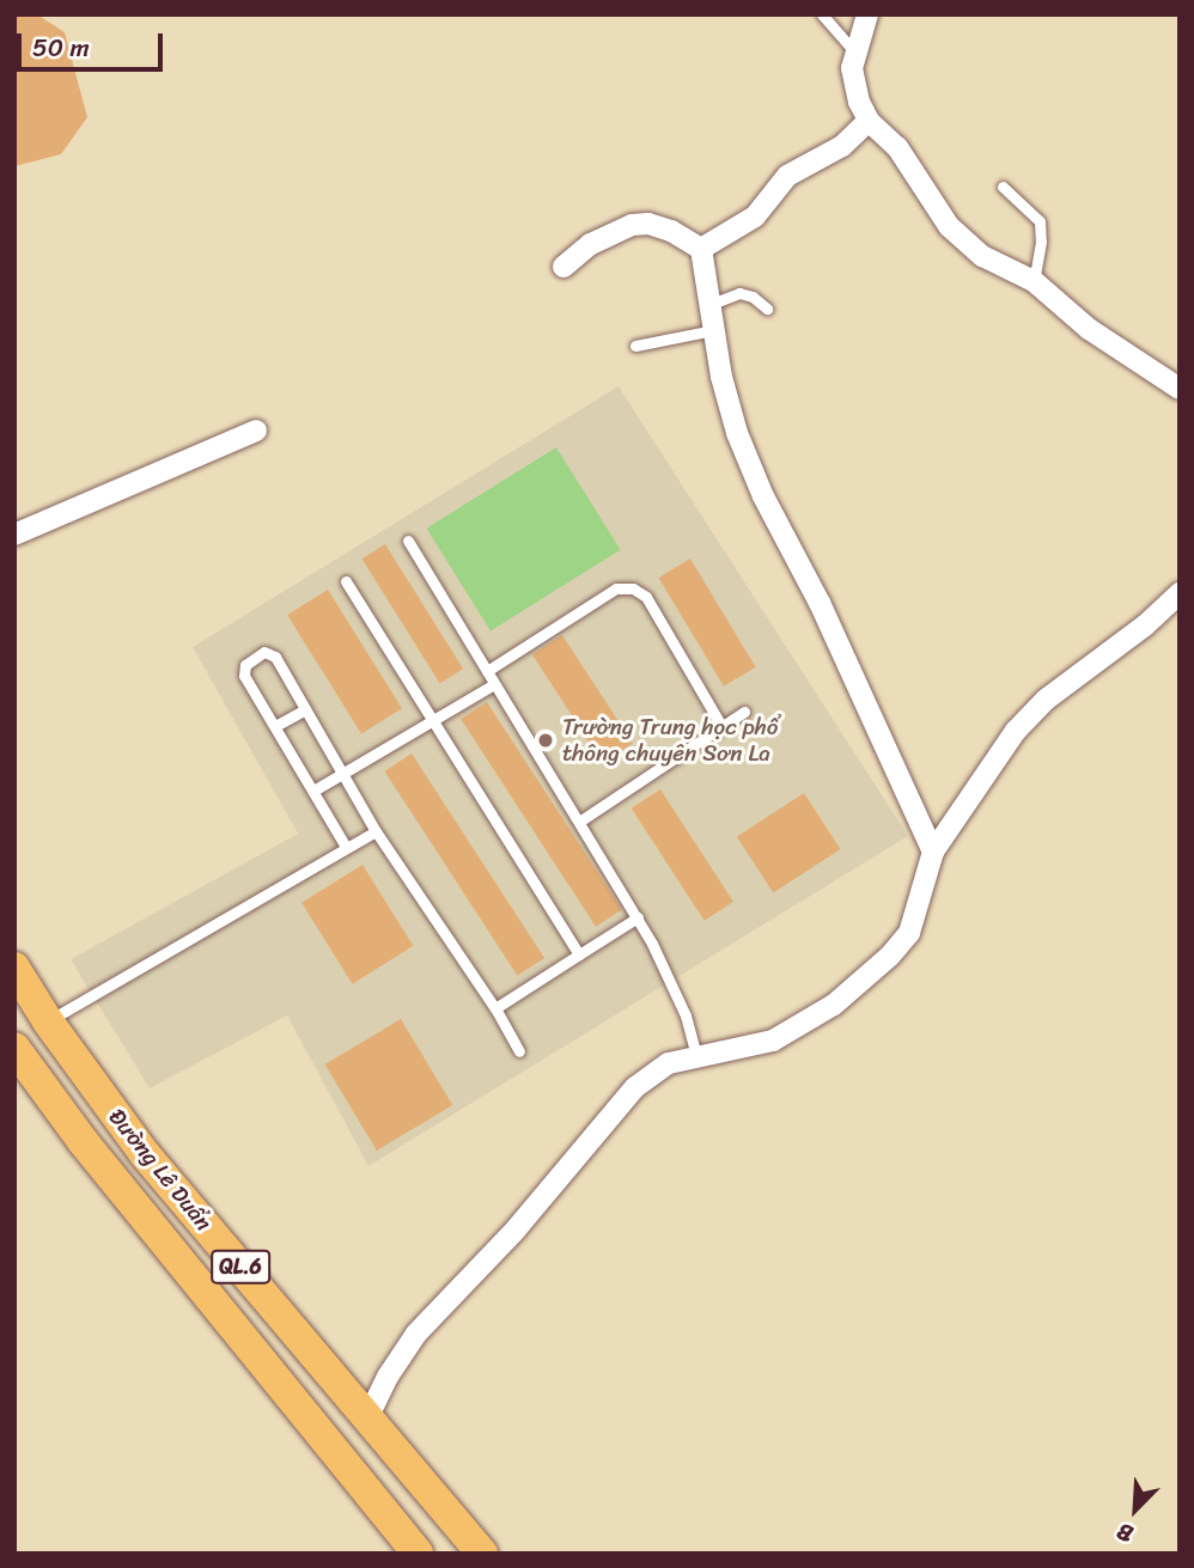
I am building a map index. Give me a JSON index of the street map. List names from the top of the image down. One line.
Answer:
{"streets":{"main road":["Đường Lê Duẩn","QL.6"]},"places":["Trường Trung học phổ thông chuyên Sơn La"],"scale_bar":"50 m","north":"bottom left"}
